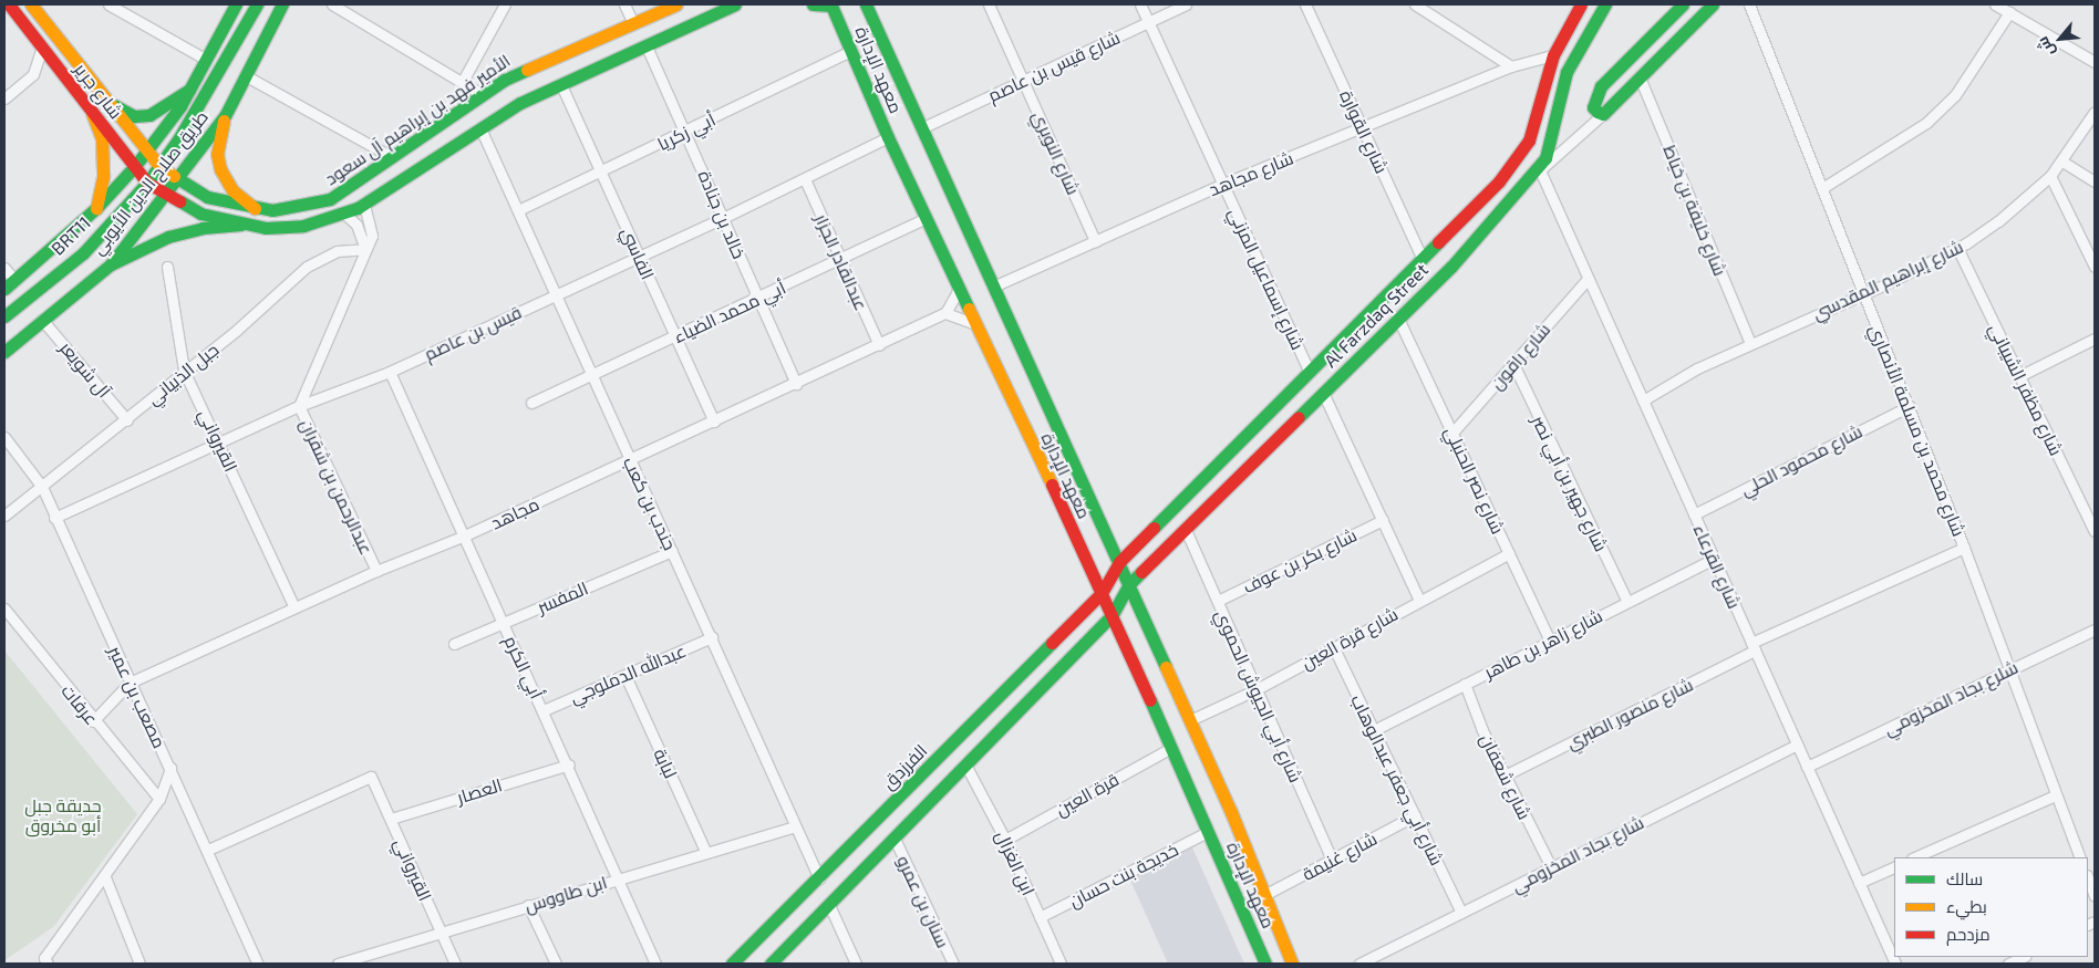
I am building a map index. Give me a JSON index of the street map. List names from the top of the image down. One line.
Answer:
{"streets":{"main road":["معهد الإدارة","شارع جرير","الأمير فهد بن إبراهيم آل سعود","طريق صلاح الدين الأيوبي","BRT11","Al Farzdaq Street","الفرزدق"],"street":["شارع قيس بن عاصم","أبي زكريا","شارع القوارة","شارع النويري","شارع مجاهد","شارع خليفة بن خياط","خالد بن جنادة","الفاسي","عبدالقادر الجزار","شارع إسماعيل المزني","شارع إبراهيم المقدسي","أبي محمد الضياء","قيس بن عاصم","شارع راقون","آل شويعر","جبل الذبياني","شارع مظفر الشيباني","شارع محمد بن مسلمة الأنصاري","القيرواني","شارع محمود الحلي","شارع نصر الحنبلي","شارع جهير بن أبي نصر","عبدالرحمن بن شقران","جندب بن كعب","مجاهد","شارع بكر بن عوف","شارع القرعاء","المفسر","شارع قرة العين","شارع زاهر بن طاهر","أبي الكرم","عبدالله الدملوجي","شارع أبي الجيوش الحموي","مصعب بن عمير","شلرع بجاد المخزومي","عرفات","شارع منصور الطبري","لبابة","شارع شعفان","شارع أبي جعفر عبدالوهاب","العصار","قرة العين","شارع بجاد المخزومي","شارع غنيمة","ابن الغزال","خديجة بنت حسان","ابن طاووس","سنان بن عمرو"]},"crossings":[["شارع قيس بن عاصم","معهد الإدارة"],["شارع قيس بن عاصم","شارع النويري"],["شارع قيس بن عاصم","شارع إسماعيل المزني"],["معهد الإدارة","أبي زكريا"],["معهد الإدارة","شارع مجاهد"],["معهد الإدارة","أبي محمد الضياء"],["معهد الإدارة","Al Farzdaq Street"],["معهد الإدارة","قيس بن عاصم"],["معهد الإدارة","شارع قرة العين"],["معهد الإدارة","الفرزدق"],["معهد الإدارة","قرة العين"],["معهد الإدارة","شارع غنيمة"],["معهد الإدارة","خديجة بنت حسان"],["شارع جرير","الأمير فهد بن إبراهيم آل سعود"],["شارع جرير","طريق صلاح الدين الأيوبي"],["شارع جرير","BRT11"],["الأمير فهد بن إبراهيم آل سعود","طريق صلاح الدين الأيوبي"],["الأمير فهد بن إبراهيم آل سعود","BRT11"],["أبي زكريا","خالد بن جنادة"],["أبي زكريا","الفاسي"],["أبي زكريا","جندب بن كعب"],["شارع القوارة","شارع مجاهد"],["شارع القوارة","Al Farzdaq Street"],["شارع النويري","شارع مجاهد"],["شارع مجاهد","شارع إسماعيل المزني"],["شارع مجاهد","Al Farzdaq Street"],["طريق صلاح الدين الأيوبي","آل شويعر"],["شارع خليفة بن خياط","شارع إبراهيم المقدسي"],["خالد بن جنادة","أبي محمد الضياء"],["خالد بن جنادة","قيس بن عاصم"],["خالد بن جنادة","مجاهد"],["الفاسي","أبي محمد الضياء"],["الفاسي","قيس بن عاصم"],["الفاسي","مجاهد"],["عبدالقادر الجزار","أبي محمد الضياء"],["عبدالقادر الجزار","قيس بن عاصم"],["عبدالقادر الجزار","مجاهد"],["شارع إسماعيل المزني","Al Farzdaq Street"],["شارع إبراهيم المقدسي","شارع مظفر الشيباني"],["شارع إبراهيم المقدسي","شارع محمد بن مسلمة الأنصاري"],["شارع إبراهيم المقدسي","شارع القرعاء"],["أبي محمد الضياء","جندب بن كعب"],["Al Farzdaq Street","شارع نصر الحنبلي"],["Al Farzdaq Street","شارع أبي الجيوش الحموي"],["Al Farzdaq Street","الفرزدق"],["قيس بن عاصم","القيرواني"],["قيس بن عاصم","عبدالرحمن بن شقران"],["قيس بن عاصم","جندب بن كعب"],["قيس بن عاصم","أبي الكرم"],["قيس بن عاصم","مصعب بن عمير"],["شارع راقون","شارع نصر الحنبلي"],["شارع راقون","شارع جهير بن أبي نصر"],["شارع راقون","شارع القرعاء"],["آل شويعر","جبل الذبياني"],["جبل الذبياني","القيرواني"],["جبل الذبياني","عبدالرحمن بن شقران"],["جبل الذبياني","مصعب بن عمير"],["شارع محمد بن مسلمة الأنصاري","شارع محمود الحلي"],["شارع محمد بن مسلمة الأنصاري","شلرع بجاد المخزومي"],["شارع محمد بن مسلمة الأنصاري","شارع منصور الطبري"],["القيرواني","مجاهد"],["القيرواني","مصعب بن عمير"],["القيرواني","العصار"],["القيرواني","ابن طاووس"],["شارع محمود الحلي","شارع القرعاء"],["شارع نصر الحنبلي","شارع قرة العين"],["شارع نصر الحنبلي","شارع زاهر بن طاهر"],["شارع جهير بن أبي نصر","شارع زاهر بن طاهر"],["عبدالرحمن بن شقران","مجاهد"],["جندب بن كعب","مجاهد"],["جندب بن كعب","المفسر"],["جندب بن كعب","عبدالله الدملوجي"],["جندب بن كعب","الفرزدق"],["جندب بن كعب","ابن طاووس"],["مجاهد","أبي الكرم"],["مجاهد","مصعب بن عمير"],["مجاهد","عرفات"],["شارع بكر بن عوف","شارع أبي الجيوش الحموي"],["شارع القرعاء","شارع زاهر بن طاهر"],["شارع القرعاء","شلرع بجاد المخزومي"],["شارع القرعاء","شارع منصور الطبري"],["شارع القرعاء","شارع بجاد المخزومي"],["المفسر","أبي الكرم"],["شارع قرة العين","شارع أبي الجيوش الحموي"],["شارع قرة العين","شارع أبي جعفر عبدالوهاب"],["شارع زاهر بن طاهر","شارع شعفان"],["شارع زاهر بن طاهر","شارع أبي جعفر عبدالوهاب"],["أبي الكرم","عبدالله الدملوجي"],["أبي الكرم","العصار"],["أبي الكرم","ابن طاووس"],["عبدالله الدملوجي","لبابة"],["شارع أبي الجيوش الحموي","شارع غنيمة"],["شارع منصور الطبري","شارع شعفان"],["لبابة","ابن طاووس"],["شارع شعفان","شارع بجاد المخزومي"],["شارع أبي جعفر عبدالوهاب","شارع بجاد المخزومي"],["شارع أبي جعفر عبدالوهاب","شارع غنيمة"],["قرة العين","ابن الغزال"],["ابن الغزال","خديجة بنت حسان"]],"parks":["حديقة جبل أبو مخروق"],"legend":["سالك","بطيء","مزدحم"],"north":"bottom left"}
